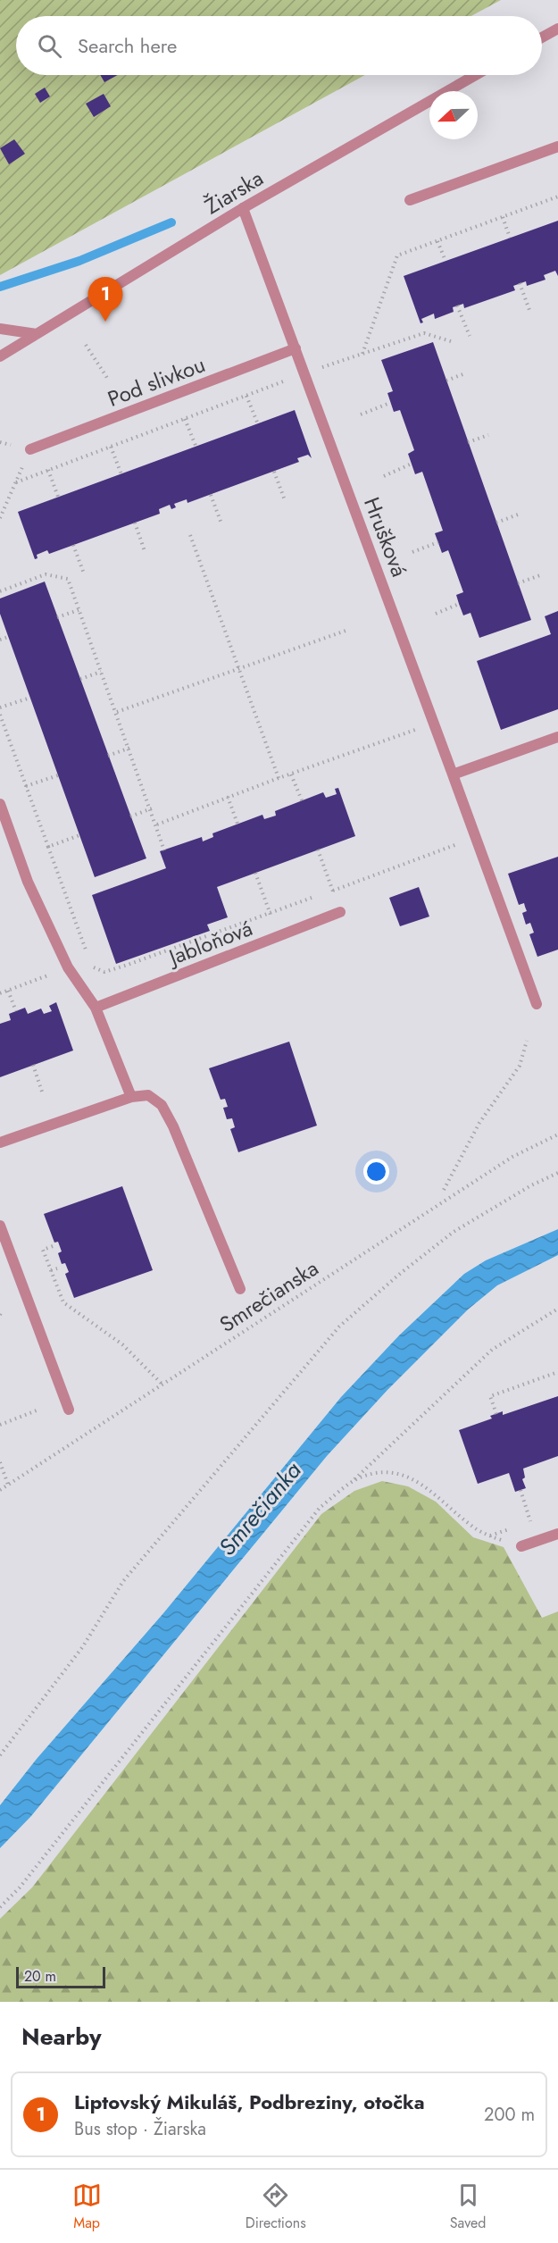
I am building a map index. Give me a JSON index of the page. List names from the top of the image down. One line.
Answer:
{"streets":{"street":["Žiarska","Pod slivkou","Hrušková","Jabloňová"],"path":["Smrečianska"]},"crossings":[["Žiarska","Hrušková"],["Pod slivkou","Hrušková"]],"water":["Smrečianka"],"scale_bar":"20 m","north":"left","page":{"search":"Search here","pins":"1","scale":"20 m","heading":"Nearby","list":[{"mark":"1","name":"Liptovský Mikuláš, Podbreziny, otočka","note":"Bus stop · Žiarska","value":"200 m"}],"nav":["Map","Directions","Saved"]}}
